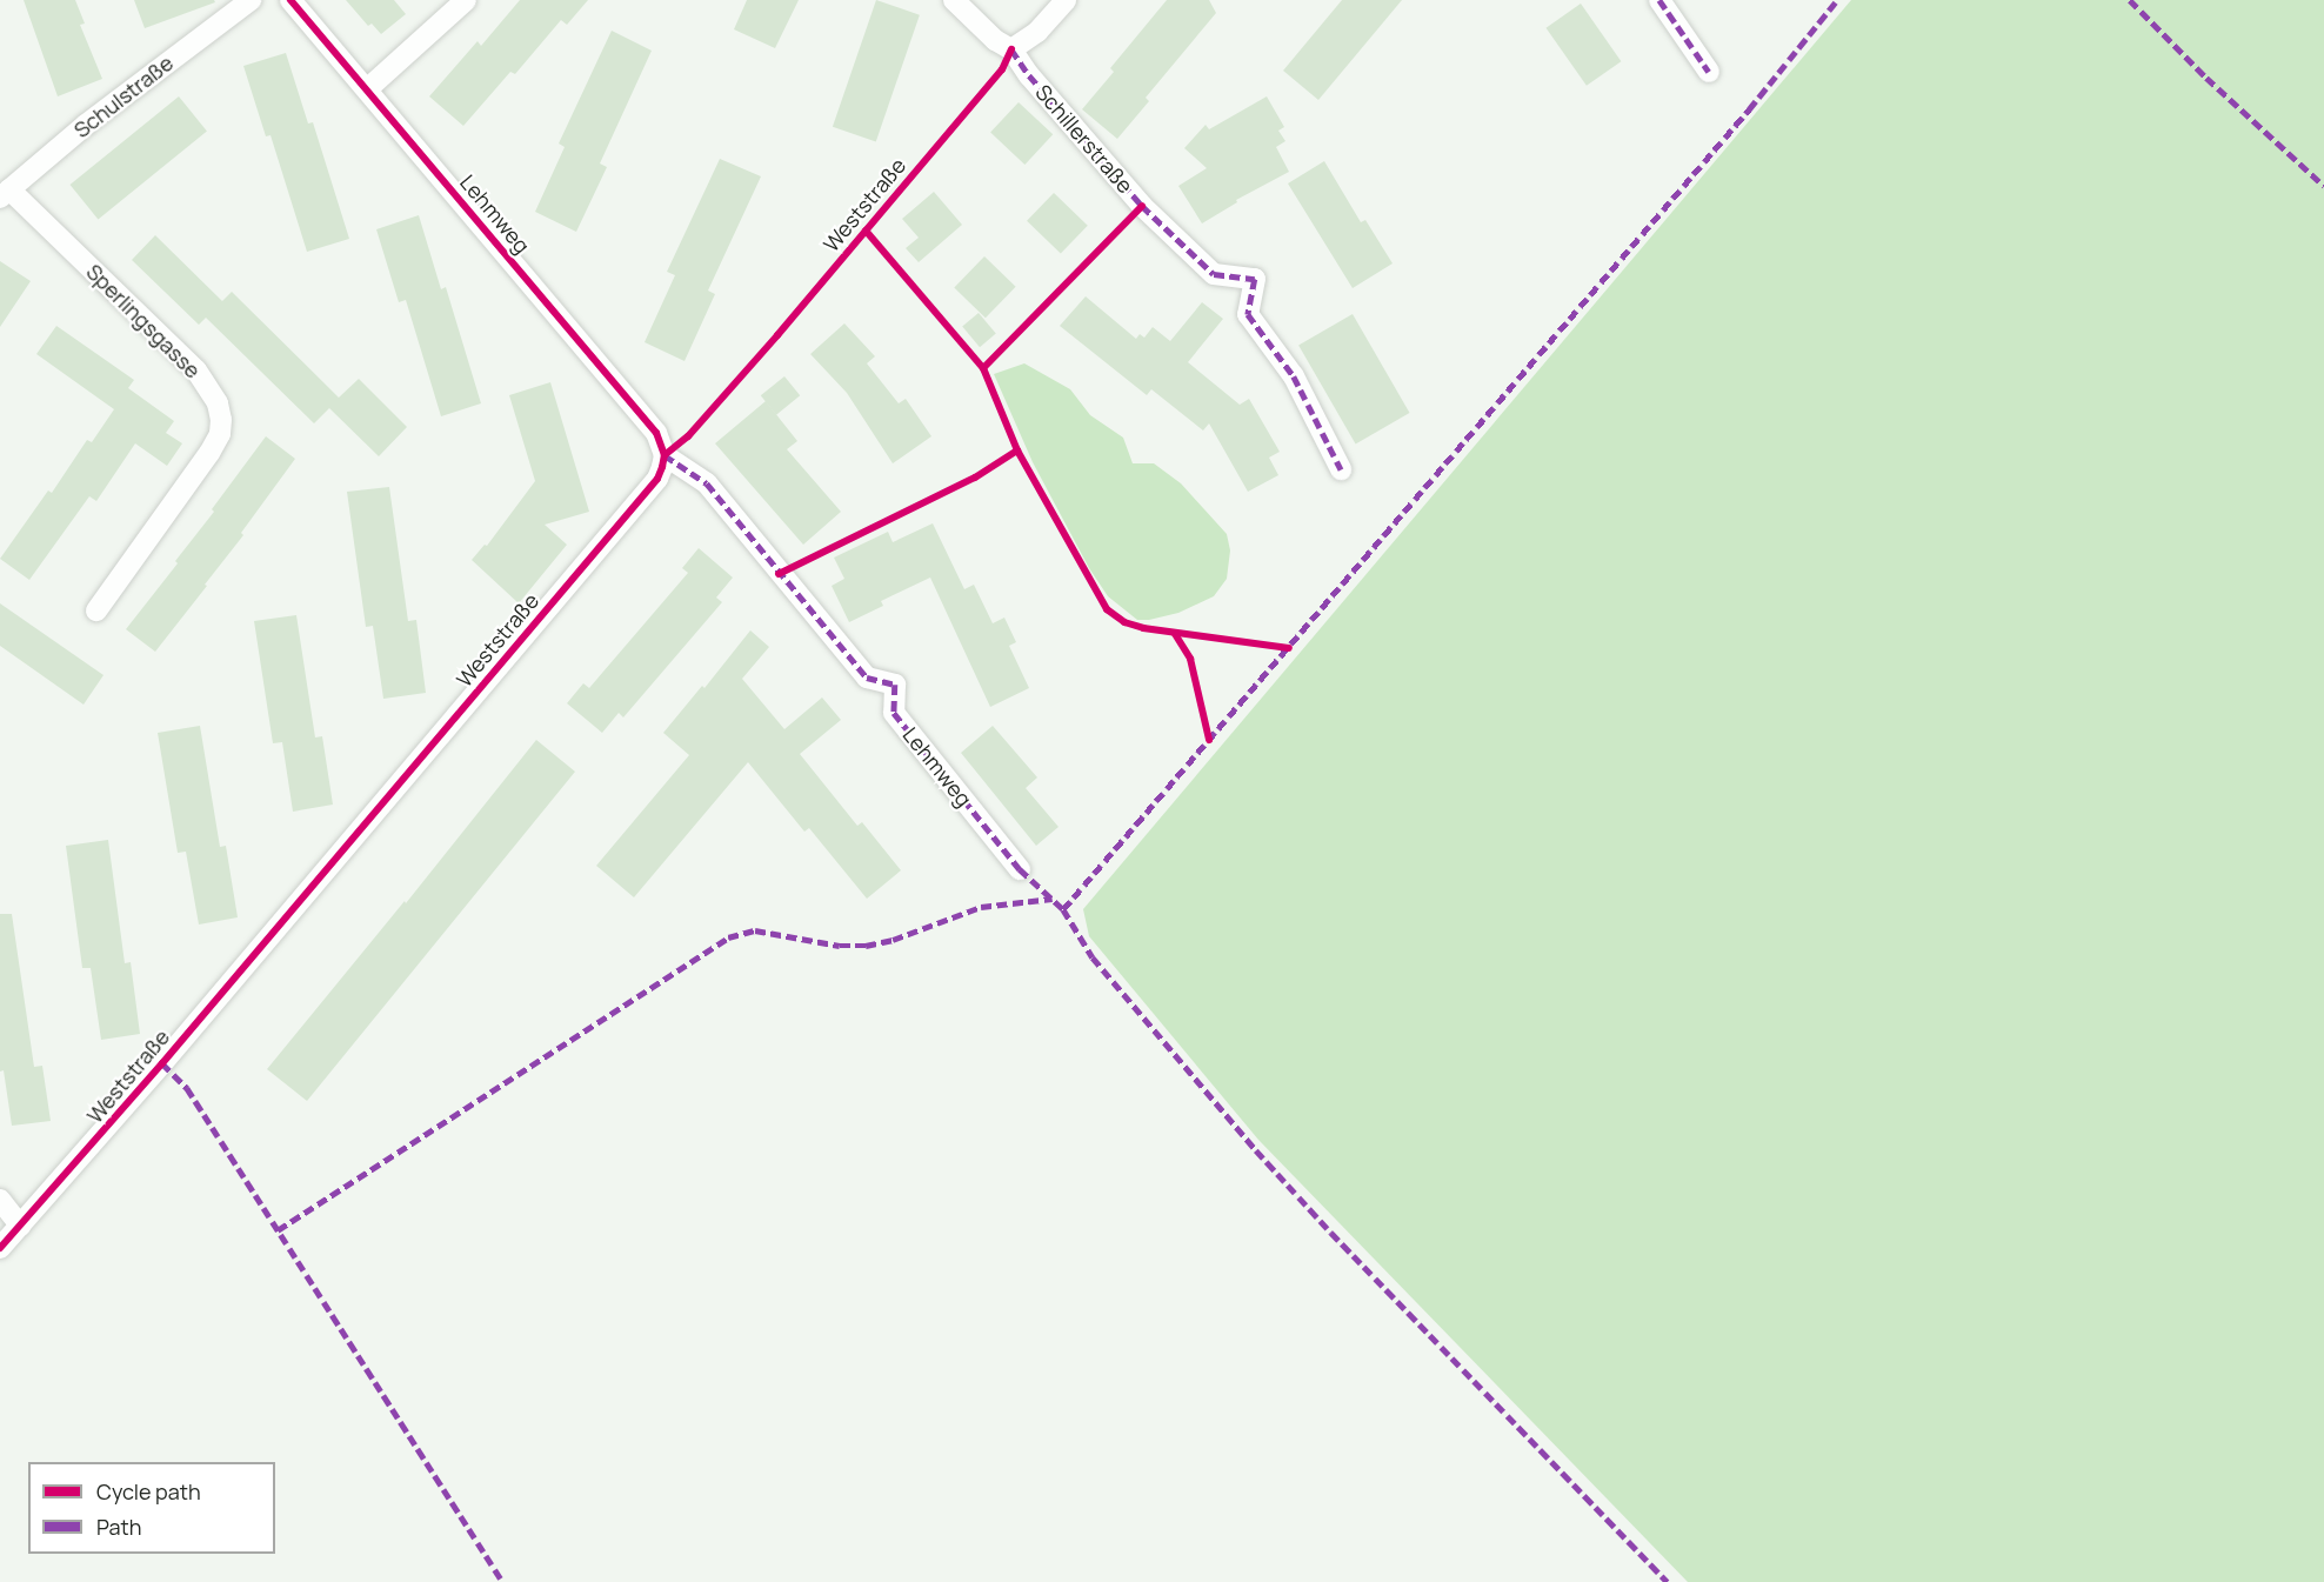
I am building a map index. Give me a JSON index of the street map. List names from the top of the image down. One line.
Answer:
{"streets":{"street":["Schulstraße","Schillerstraße","Weststraße","Lehmweg","Sperlingsgasse"]},"crossings":[["Schulstraße","Sperlingsgasse"],["Weststraße","Lehmweg"]],"legend":["Cycle path","Path"]}
